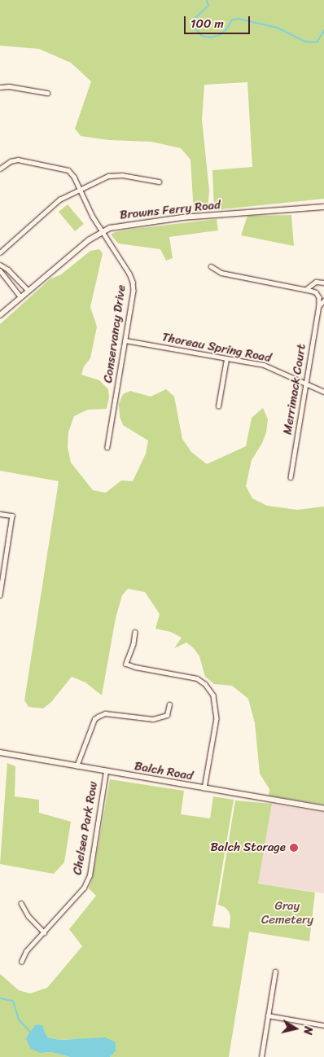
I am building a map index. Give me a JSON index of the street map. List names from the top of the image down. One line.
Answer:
{"streets":{"street":["Browns Ferry Road","Conservancy Drive","Thoreau Spring Road","Merrimack Court","Balch Road","Chelsea Park Row"]},"crossings":[["Browns Ferry Road","Conservancy Drive"],["Conservancy Drive","Thoreau Spring Road"],["Thoreau Spring Road","Merrimack Court"],["Balch Road","Chelsea Park Row"]],"parks":["Gray Cemetery"],"places":["Balch Storage"],"scale_bar":"100 m","north":"right"}
